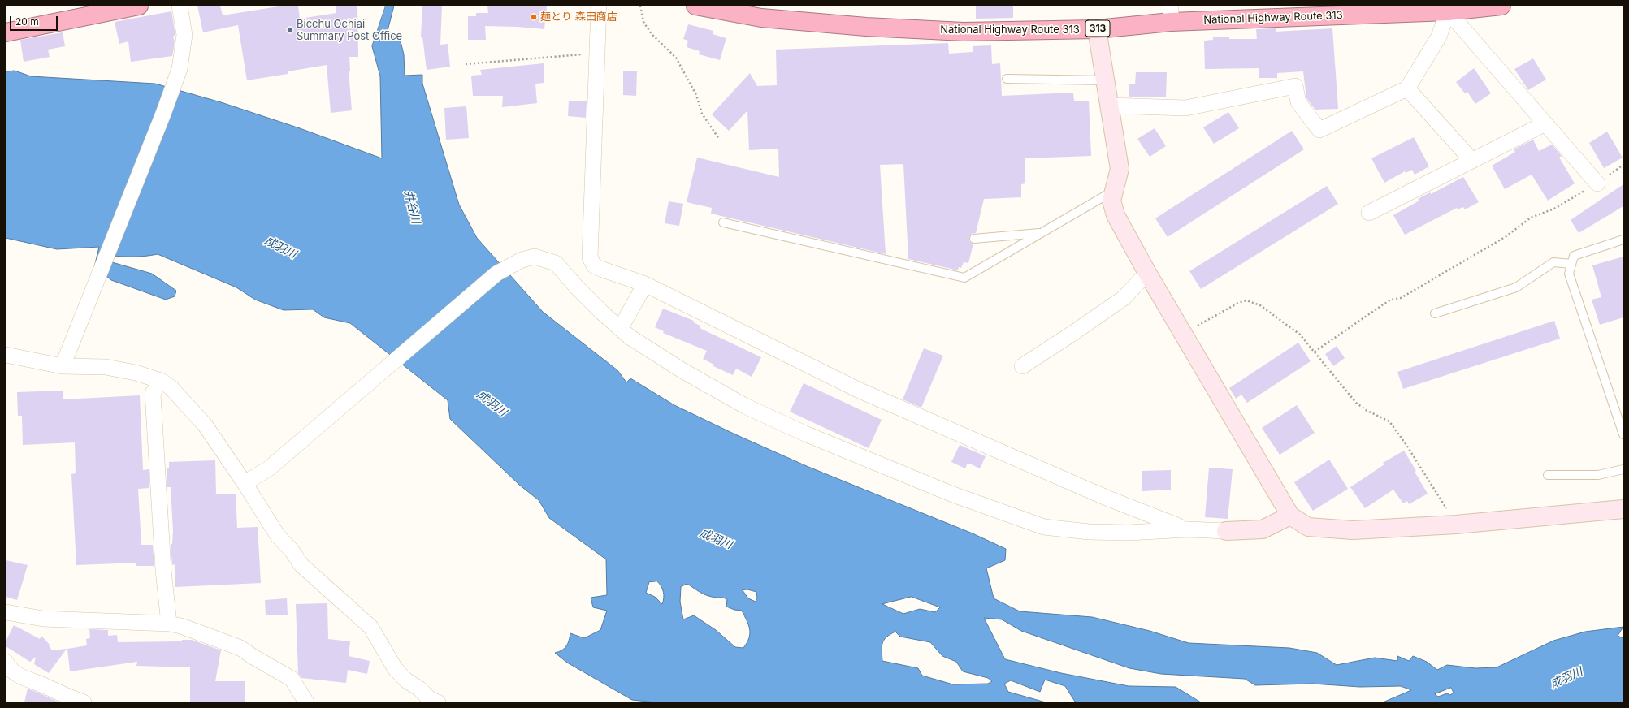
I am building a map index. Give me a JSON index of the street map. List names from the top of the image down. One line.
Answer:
{"streets":{"highway":["National Highway Route 313","313"]},"water":["井谷川","成羽川"],"places":["麺とり 森田商店","Bicchu Ochiai Summary Post Office"],"scale_bar":"20 m"}
